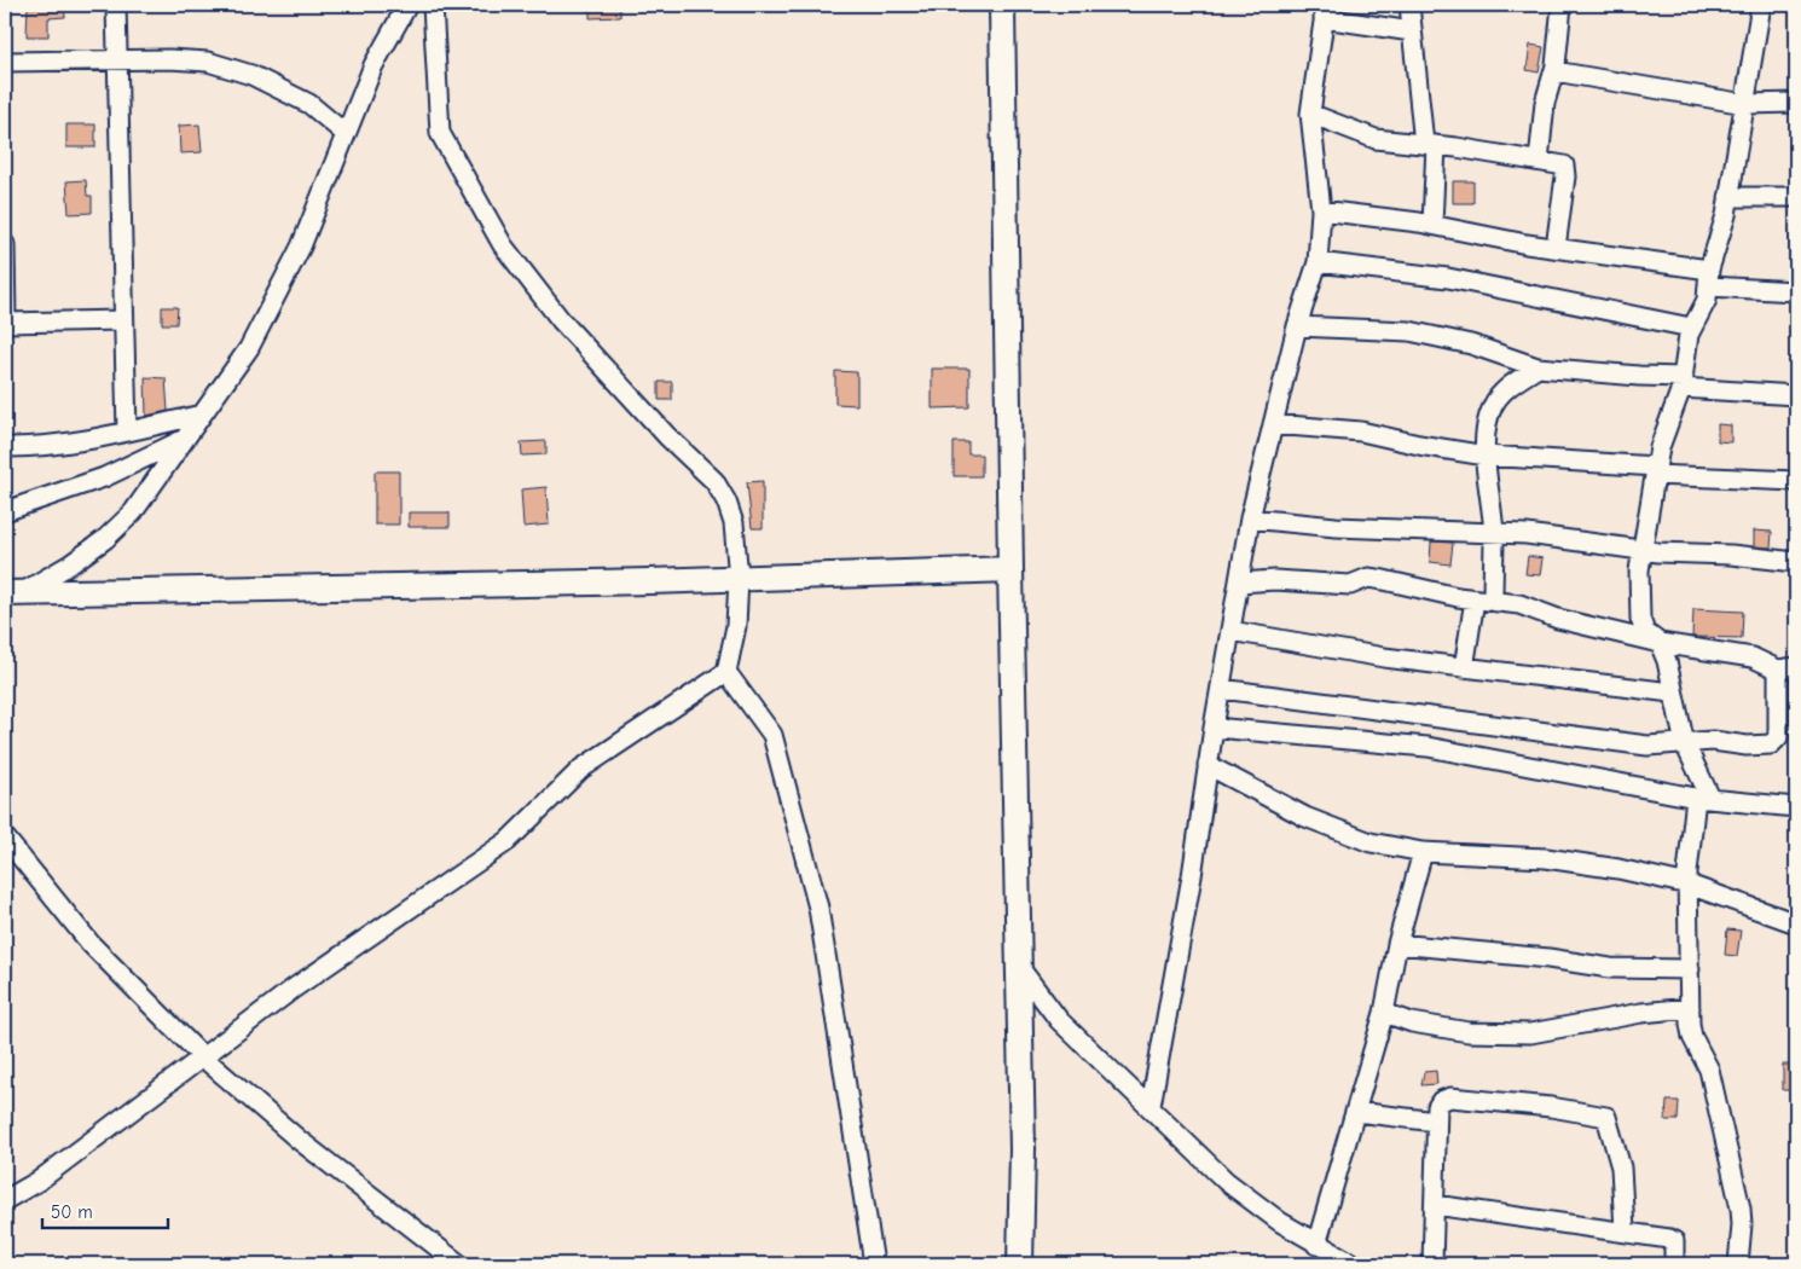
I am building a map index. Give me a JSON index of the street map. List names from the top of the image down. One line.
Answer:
{"scale_bar":"50 m"}
